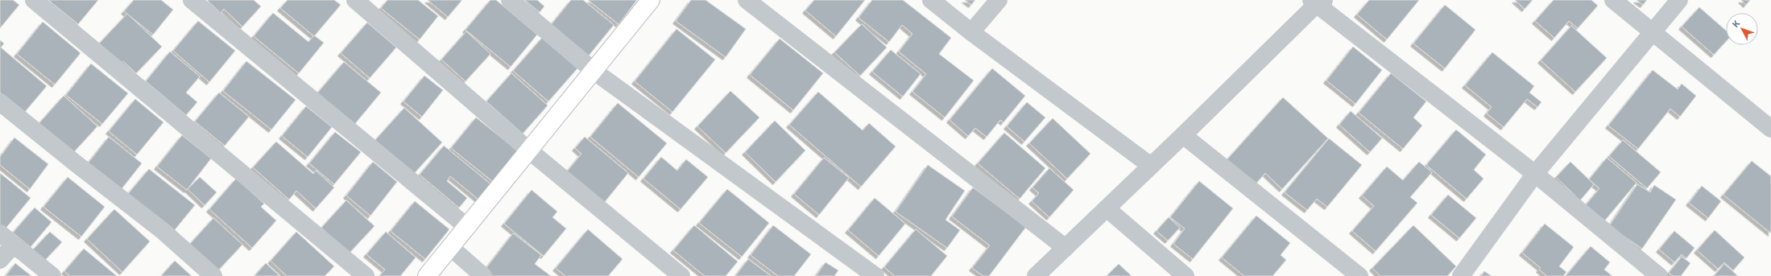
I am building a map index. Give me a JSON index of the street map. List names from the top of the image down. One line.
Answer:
{"north":"top left"}
